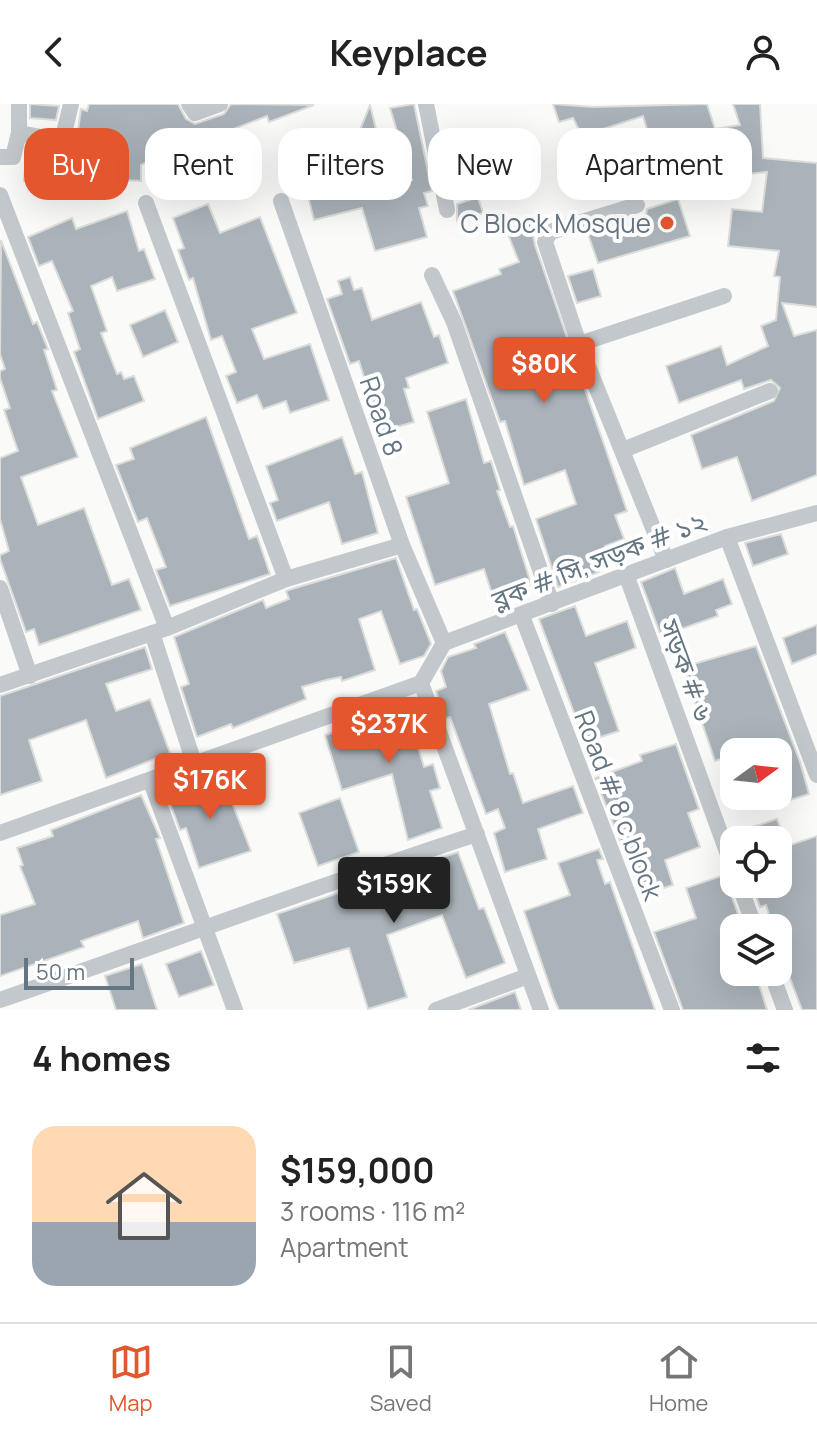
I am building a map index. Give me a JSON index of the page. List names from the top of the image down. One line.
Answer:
{"streets":{"street":["Road 8","ব্লক # সি, সড়ক # ১২","সড়ক # ৬","Road # 8 c block"]},"crossings":[["Road 8","ব্লক # সি, সড়ক # ১২"],["ব্লক # সি, সড়ক # ১২","সড়ক # ৬"],["ব্লক # সি, সড়ক # ১২","Road # 8 c block"]],"places":["C Block Mosque"],"scale_bar":"50 m","north":"right","page":{"header":"Keyplace","chip":["Buy","Rent","Filters","New","Apartment"],"price":["$80K","$237K","$176K","$159K"],"scale":"50 m","heading":"4 homes","list":[{"name":"$159,000","note":"3 rooms · 116 m² · Apartment"}],"tabs":["Map","Saved","Home"]}}
